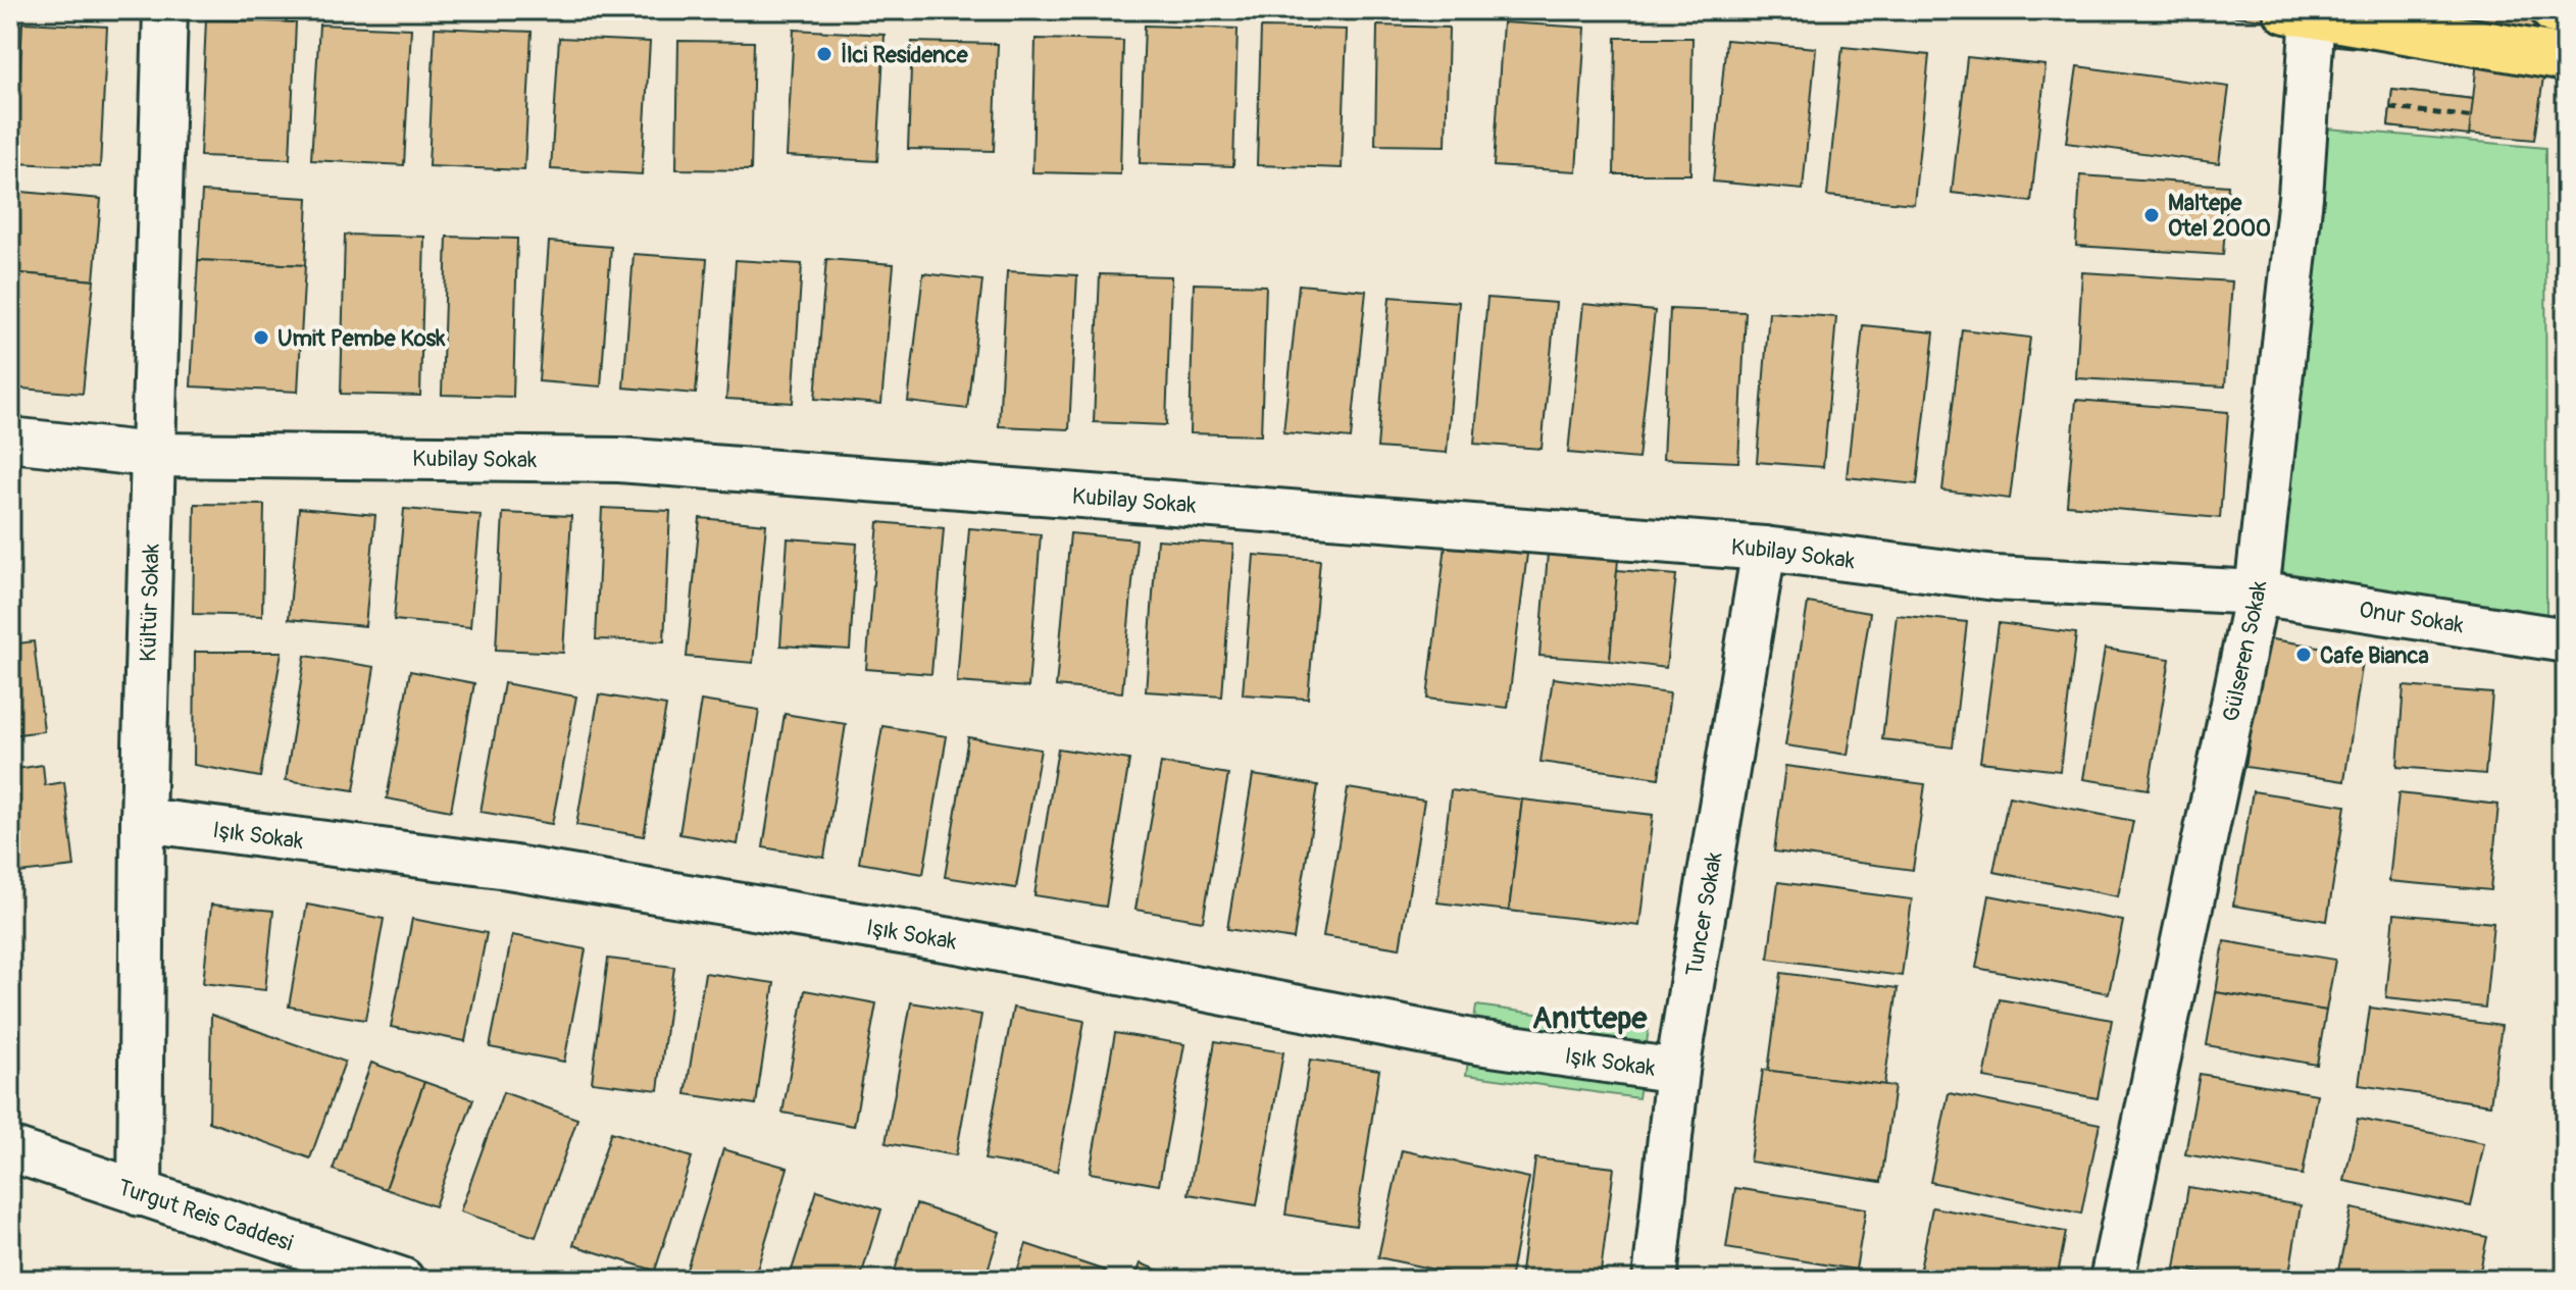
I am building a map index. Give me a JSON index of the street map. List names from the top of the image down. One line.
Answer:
{"streets":{"street":["Kubilay Sokak","Kültür Sokak","Onur Sokak","Gülseren Sokak","Işık Sokak","Tuncer Sokak","Turgut Reis Caddesi"]},"crossings":[["Kubilay Sokak","Kültür Sokak"],["Kubilay Sokak","Onur Sokak"],["Kubilay Sokak","Gülseren Sokak"],["Kubilay Sokak","Tuncer Sokak"],["Kültür Sokak","Işık Sokak"],["Kültür Sokak","Turgut Reis Caddesi"],["Onur Sokak","Gülseren Sokak"],["Işık Sokak","Tuncer Sokak"]],"districts":["Anıttepe"],"places":["İlci Residence","Maltepe Otel 2000","Umit Pembe Kosk","Cafe Bianca"]}
